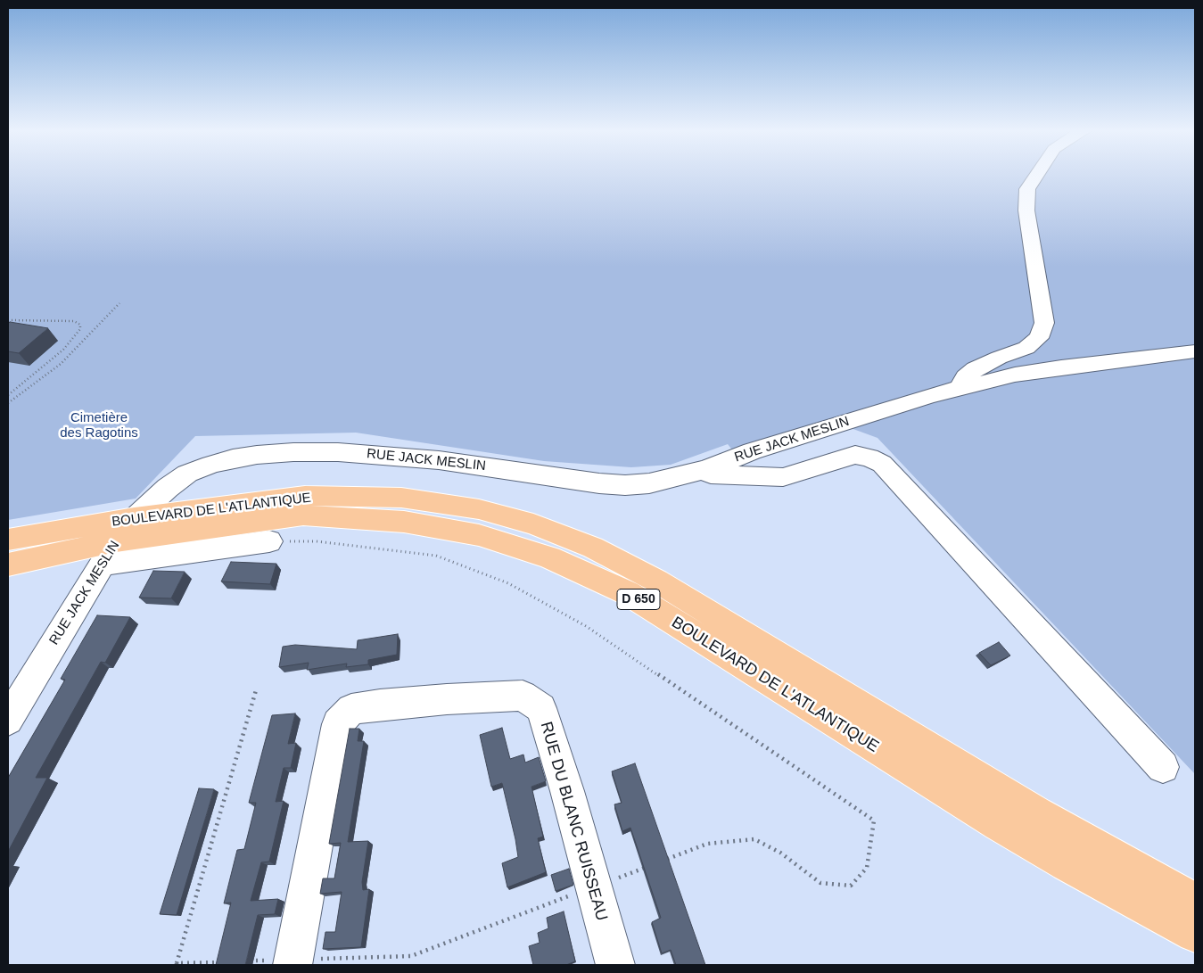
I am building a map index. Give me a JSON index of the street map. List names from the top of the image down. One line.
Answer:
{"streets":{"main road":["BOULEVARD DE L'ATLANTIQUE","D 650"],"street":["RUE JACK MESLIN","RUE DU BLANC RUISSEAU"]},"crossings":[["RUE JACK MESLIN","BOULEVARD DE L'ATLANTIQUE"]],"parks":["Cimetière des Ragotins"]}
